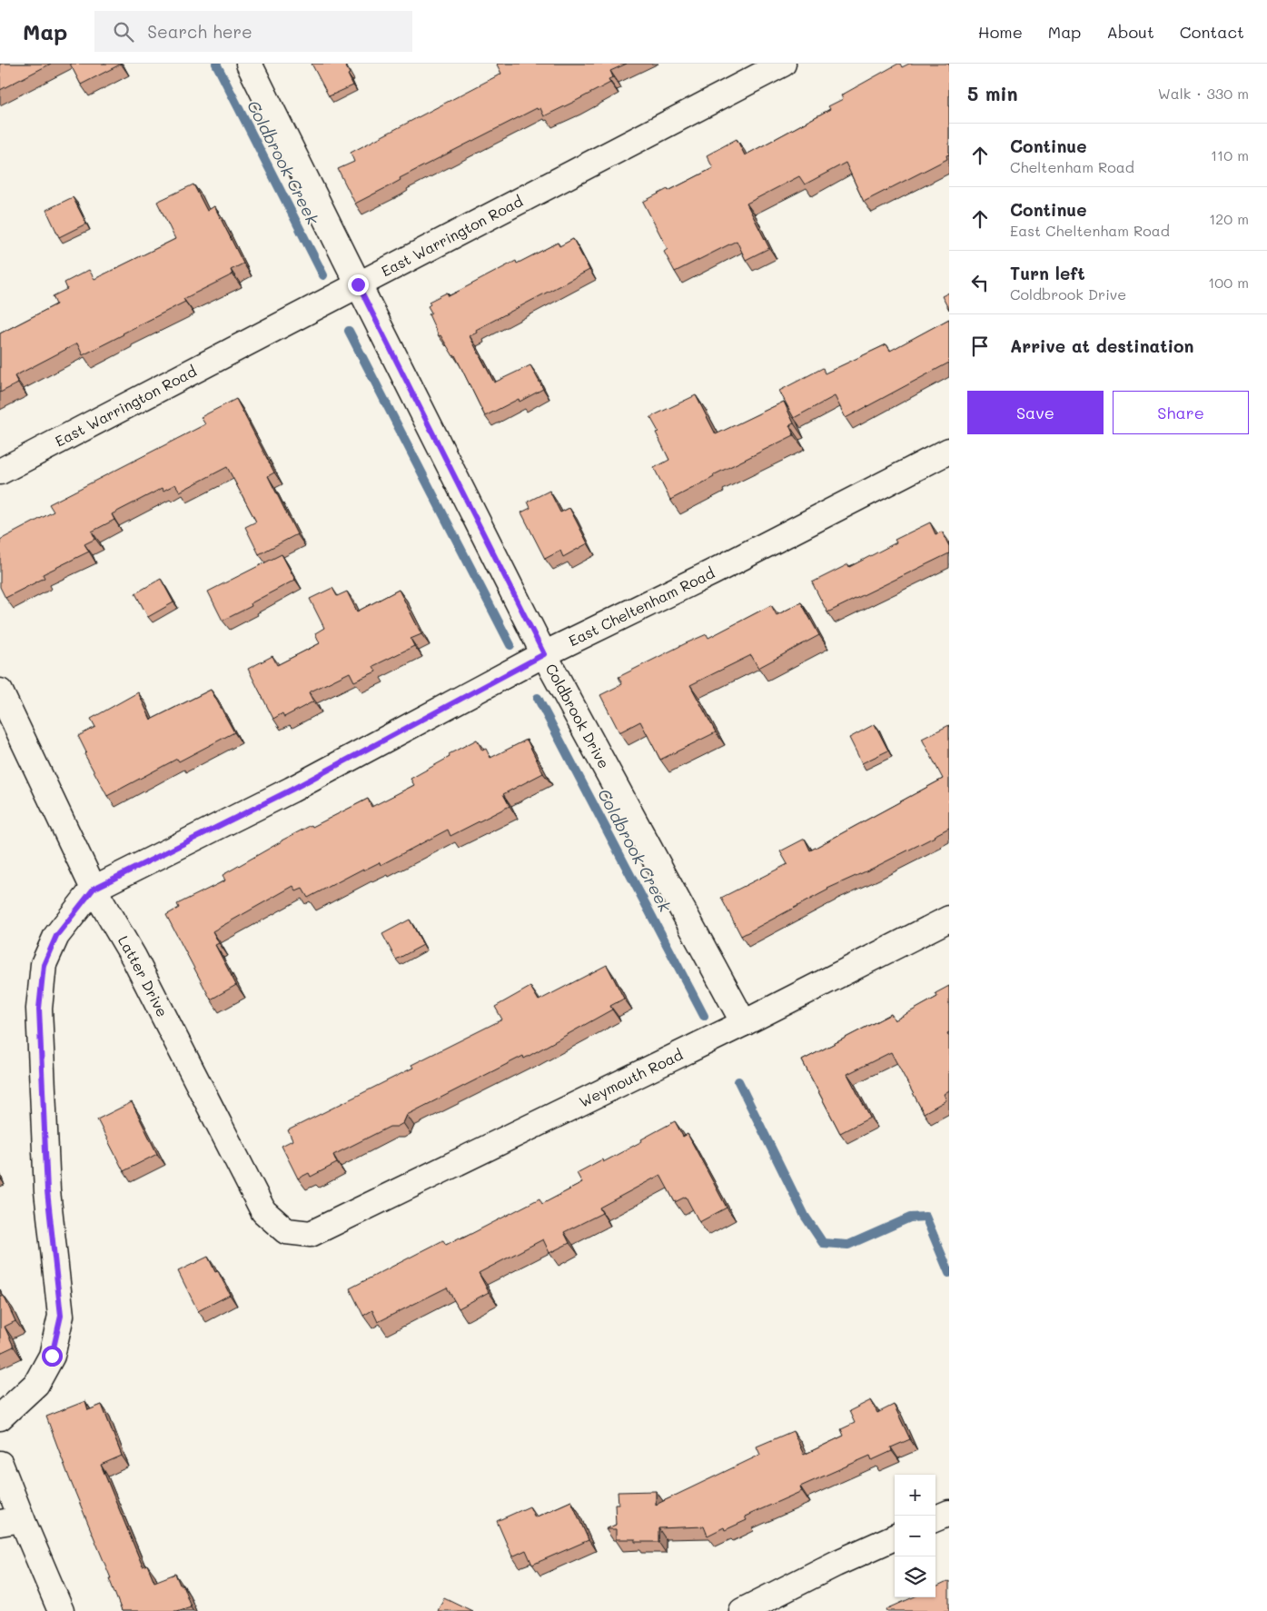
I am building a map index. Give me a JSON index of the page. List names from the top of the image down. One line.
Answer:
{"streets":{"street":["East Warrington Road","East Cheltenham Road","Coldbrook Drive","Latter Drive","Weymouth Road"]},"crossings":[["East Warrington Road","Coldbrook Drive"],["East Cheltenham Road","Coldbrook Drive"],["East Cheltenham Road","Latter Drive"],["Coldbrook Drive","Weymouth Road"],["Latter Drive","Weymouth Road"]],"water":["Coldbrook Creek"],"page":{"header":"Map","search":"Search here","nav":["Home","Map","About","Contact"],"heading":["5 min","Walk · 330 m"],"list":[["Continue","Cheltenham Road","110 m"],["Continue","East Cheltenham Road","120 m"],["Turn left","Coldbrook Drive","100 m"],"Arrive at destination"],"buttons":["Save","Share"],"map_buttons":["+","−"]}}
